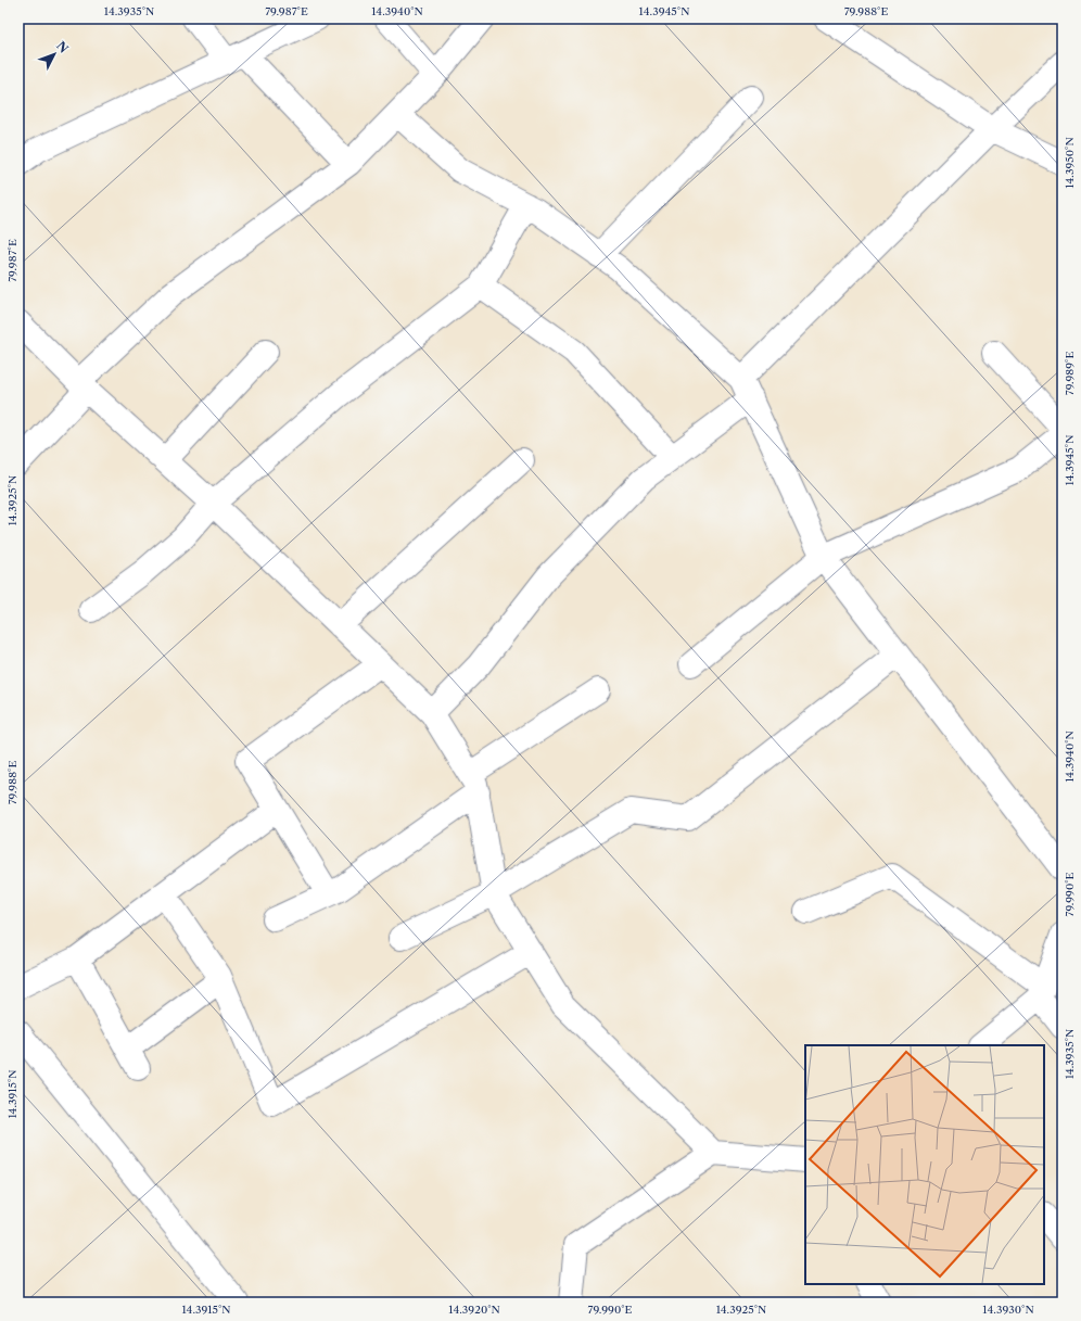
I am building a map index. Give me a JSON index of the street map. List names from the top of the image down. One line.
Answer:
{"north":"top right","coordinates":["14.3935°N","79.987°E","14.3940°N","14.3945°N","79.988°E","14.3950°N","79.989°E","14.3925°N","79.990°E","14.3915°N","14.3920°N","14.3930°N"]}
